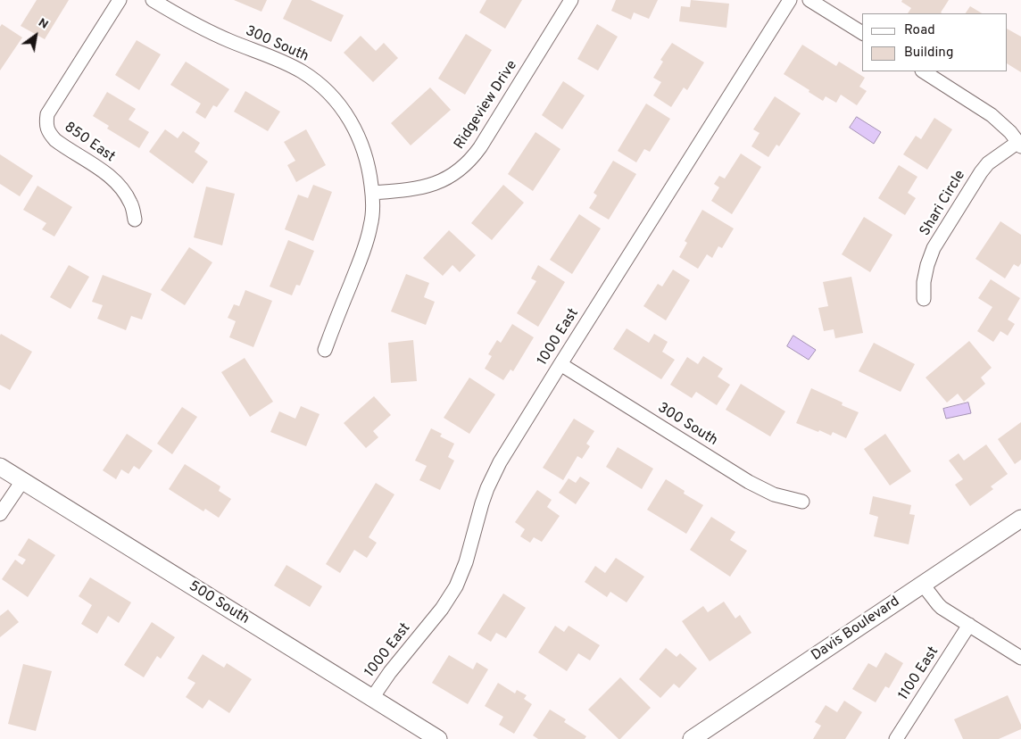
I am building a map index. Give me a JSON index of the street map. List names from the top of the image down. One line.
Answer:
{"streets":{"street":["300 South","Ridgeview Drive","850 East","Shari Circle","1000 East","500 South","Davis Boulevard","1100 East"]},"crossings":[["300 South","Ridgeview Drive"],["300 South","1000 East"],["1000 East","500 South"]],"legend":["Road","Building"],"north":"top right"}
